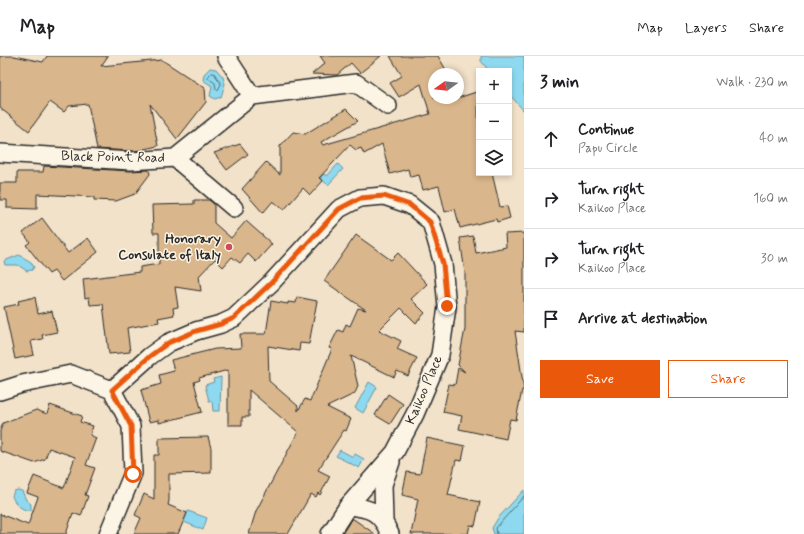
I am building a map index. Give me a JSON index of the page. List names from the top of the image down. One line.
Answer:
{"streets":{"street":["Black Point Road","Kaikoo Place"]},"places":["Honorary Consulate of Italy"],"north":"left","page":{"header":"Map","nav":["Map","Layers","Share"],"heading":["3 min","Walk · 230 m"],"map_buttons":["+","−"],"list":[["Continue","Papu Circle","40 m"],["Turn right","Kaikoo Place","160 m"],["Turn right","Kaikoo Place","30 m"],"Arrive at destination"],"buttons":["Save","Share"]}}
